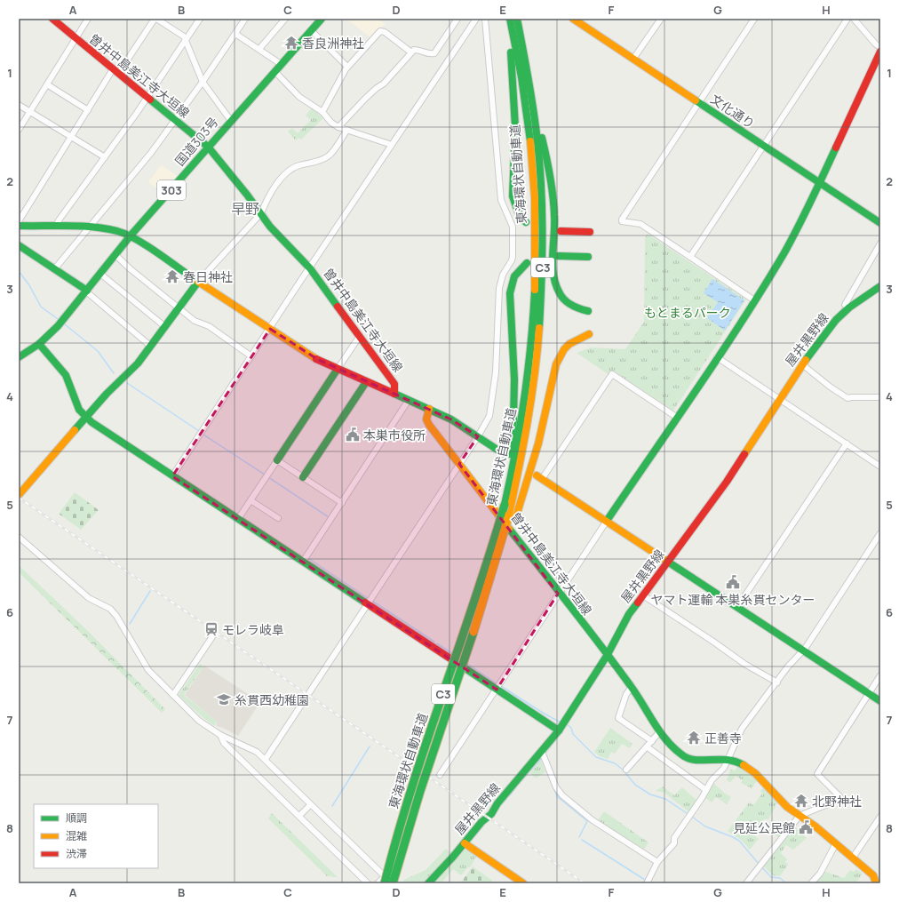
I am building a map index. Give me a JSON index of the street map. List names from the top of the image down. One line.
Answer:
{"streets":{"main road":["曽井中島美江寺大垣線","文化通り","国道303号","東海環状自動車道","303","C3","屋井黒野線"]},"crossings":[["曽井中島美江寺大垣線","国道303号"],["曽井中島美江寺大垣線","屋井黒野線"]],"districts":["早野"],"parks":["もとまるパーク"],"places":{"temple":["香良洲神社","春日神社","正善寺","北野神社"],"public building":["本巣市役所","ヤマト運輸 本巣糸貫センター","見延公民館"],"station":["モレラ岐阜"],"school or university":["糸貫西幼稚園"]},"legend":["順調","混雑","渋滞"],"grid":{"columns":["A","B","C","D","E","F","G","H"],"rows":["1","2","3","4","5","6","7","8"]}}
